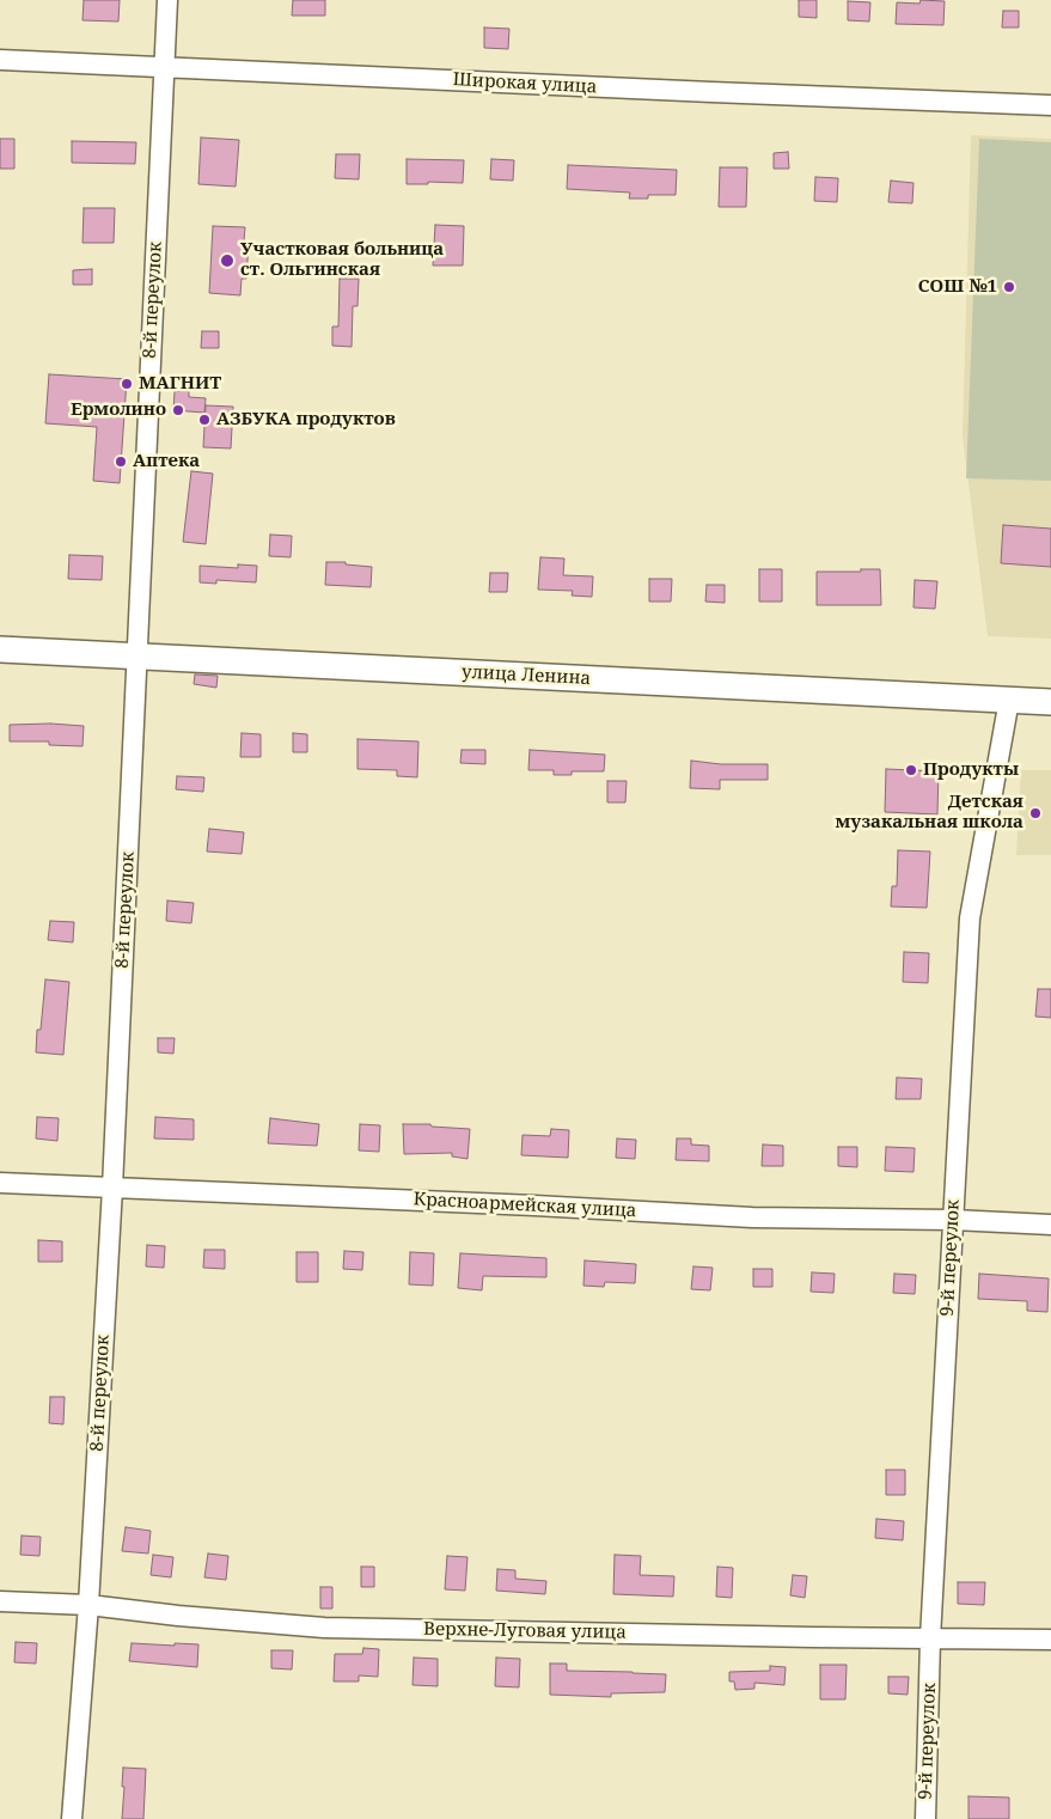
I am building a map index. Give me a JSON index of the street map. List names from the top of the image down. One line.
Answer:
{"streets":{"street":["Широкая улица","8-й переулок","улица Ленина","Красноармейская улица","9-й переулок","Верхне-Луговая улица"]},"crossings":[["Широкая улица","8-й переулок"],["8-й переулок","улица Ленина"],["8-й переулок","Красноармейская улица"],["8-й переулок","Верхне-Луговая улица"],["улица Ленина","9-й переулок"],["Красноармейская улица","9-й переулок"],["9-й переулок","Верхне-Луговая улица"]],"places":["Участковая больница ст. Ольгинская","СОШ №1","МАГНИТ","Ермолино","АЗБУКА продуктов","Аптека","Продукты","Детская музакальная школа"]}
